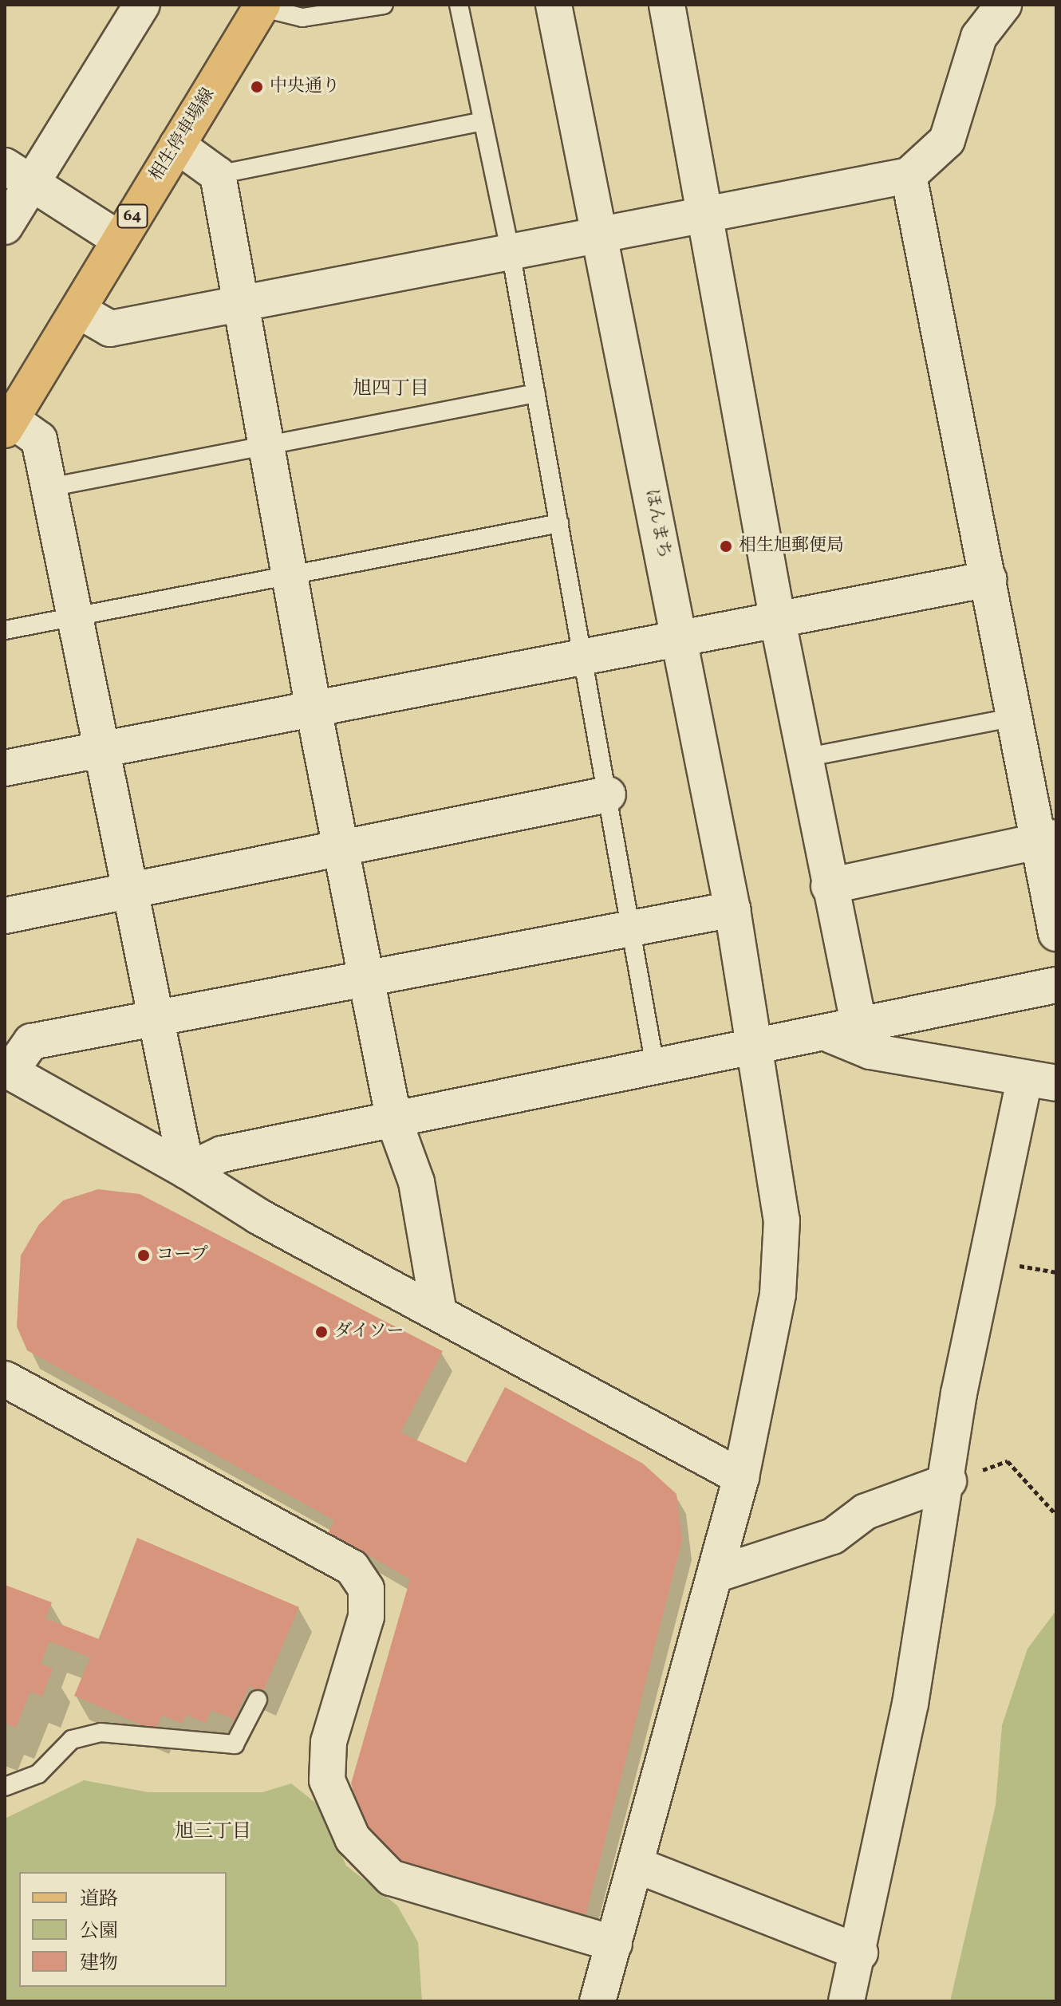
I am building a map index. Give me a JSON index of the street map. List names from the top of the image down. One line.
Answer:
{"streets":{"main road":["相生停車場線","64"],"street":["ほんまち"]},"districts":["旭四丁目","旭三丁目"],"places":["中央通り","相生旭郵便局","コープ","ダイソー"],"legend":["道路","公園","建物"]}
